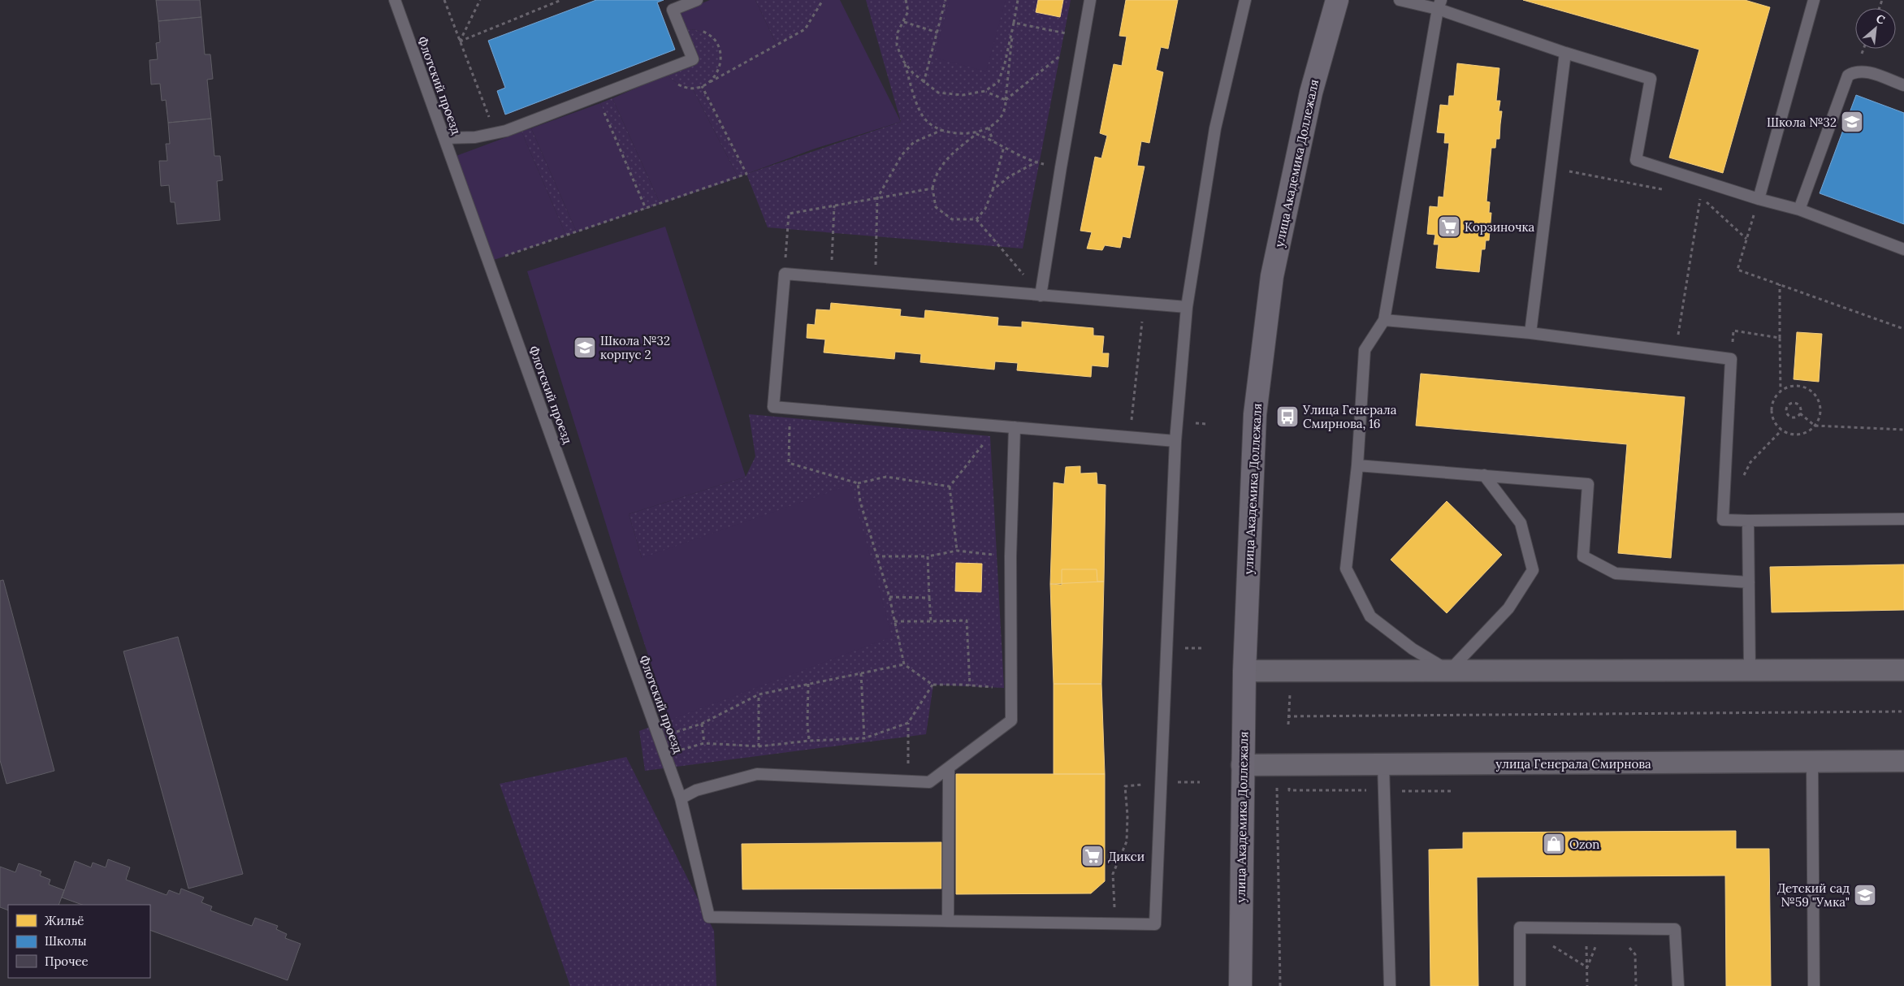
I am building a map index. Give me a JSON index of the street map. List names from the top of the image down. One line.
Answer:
{"streets":{"main road":["улица Академика Доллежаля"],"street":["улица Генерала Смирнова"],"lane":["Флотский проезд"]},"crossings":[["улица Академика Доллежаля","улица Генерала Смирнова"]],"places":{"school or university":["Школа №32","Школа №32 корпус 2","Детский сад №59 \"Умка\""],"supermarket":["Корзиночка","Дикси"],"bus stop":["Улица Генерала Смирнова, 16"],"shop":["Ozon"]},"legend":["Жильё","Школы","Прочее"],"north":"top right"}
